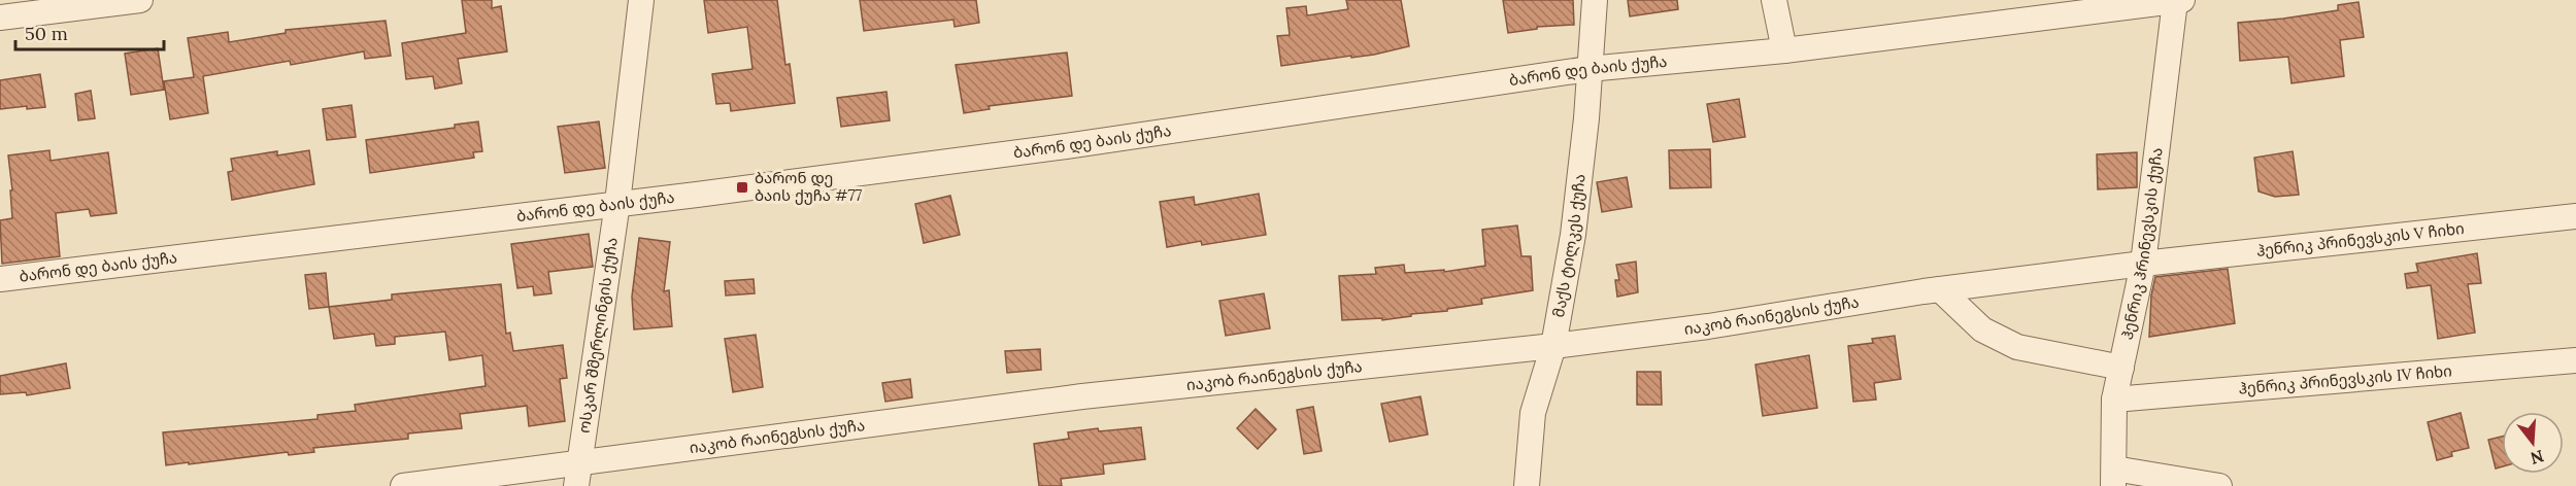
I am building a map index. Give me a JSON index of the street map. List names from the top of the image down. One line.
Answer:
{"streets":{"street":["ბარონ დე ბაის ქუჩა","ჰენრიკ პრინევსკის V ჩიხი","მაქს ტილკეს ქუჩა","ჰენრიკ ჰრინევსკის ქუჩა","იაკობ რაინეგსის ქუჩა","ოსკარ შმერლინგის ქუჩა","ჰენრიკ პრინევსკის IV ჩიხი"]},"crossings":[["ბარონ დე ბაის ქუჩა","მაქს ტილკეს ქუჩა"],["ბარონ დე ბაის ქუჩა","ჰენრიკ ჰრინევსკის ქუჩა"],["ბარონ დე ბაის ქუჩა","ოსკარ შმერლინგის ქუჩა"],["ჰენრიკ პრინევსკის V ჩიხი","ჰენრიკ ჰრინევსკის ქუჩა"],["ჰენრიკ პრინევსკის V ჩიხი","იაკობ რაინეგსის ქუჩა"],["მაქს ტილკეს ქუჩა","იაკობ რაინეგსის ქუჩა"],["ჰენრიკ ჰრინევსკის ქუჩა","იაკობ რაინეგსის ქუჩა"],["ჰენრიკ ჰრინევსკის ქუჩა","ჰენრიკ პრინევსკის IV ჩიხი"],["იაკობ რაინეგსის ქუჩა","ოსკარ შმერლინგის ქუჩა"]],"places":{"transit":["ბარონ დე ბაის ქუჩა #77"]},"scale_bar":"50 m","north":"bottom"}
